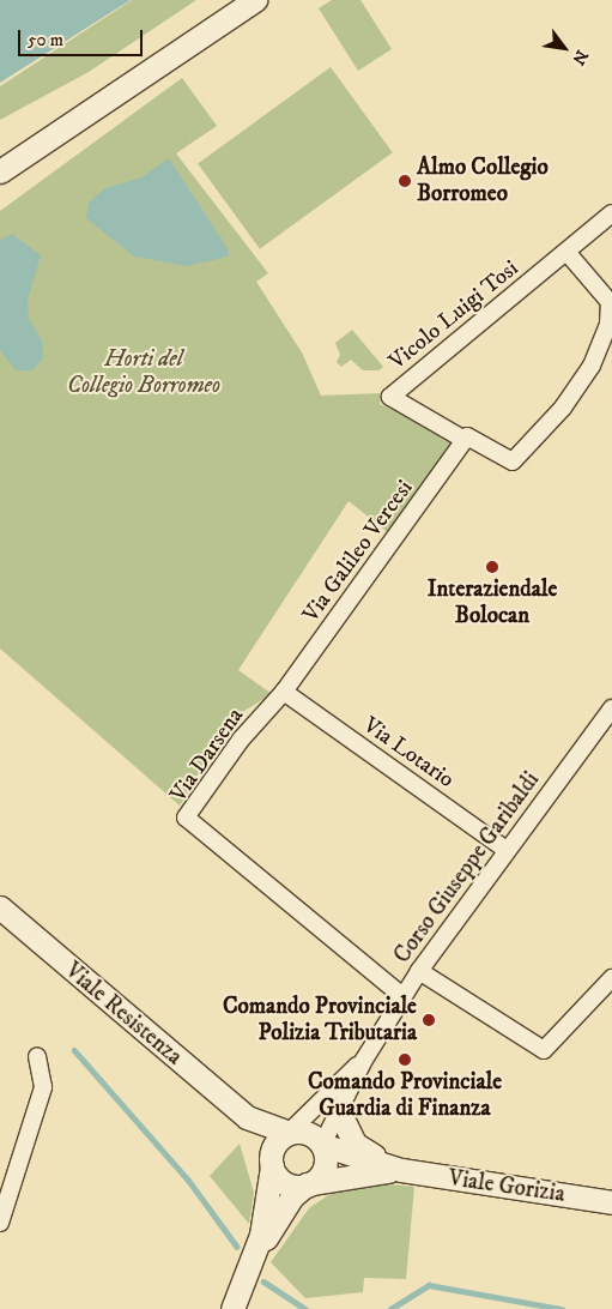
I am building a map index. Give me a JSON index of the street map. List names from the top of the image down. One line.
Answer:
{"streets":{"main road":["Viale Resistenza","Viale Gorizia"],"street":["Vicolo Luigi Tosi","Via Galileo Vercesi","Via Lotario","Via Darsena","Corso Giuseppe Garibaldi"]},"crossings":[["Vicolo Luigi Tosi","Via Galileo Vercesi"],["Via Galileo Vercesi","Via Lotario"],["Via Galileo Vercesi","Via Darsena"],["Via Lotario","Via Darsena"],["Via Lotario","Corso Giuseppe Garibaldi"],["Via Darsena","Corso Giuseppe Garibaldi"],["Corso Giuseppe Garibaldi","Viale Resistenza"],["Corso Giuseppe Garibaldi","Viale Gorizia"],["Viale Resistenza","Viale Gorizia"]],"parks":["Horti del Collegio Borromeo"],"places":["Almo Collegio Borromeo","Interaziendale Bolocan","Comando Provinciale Polizia Tributaria","Comando Provinciale Guardia di Finanza"],"scale_bar":"50 m","north":"bottom right"}
